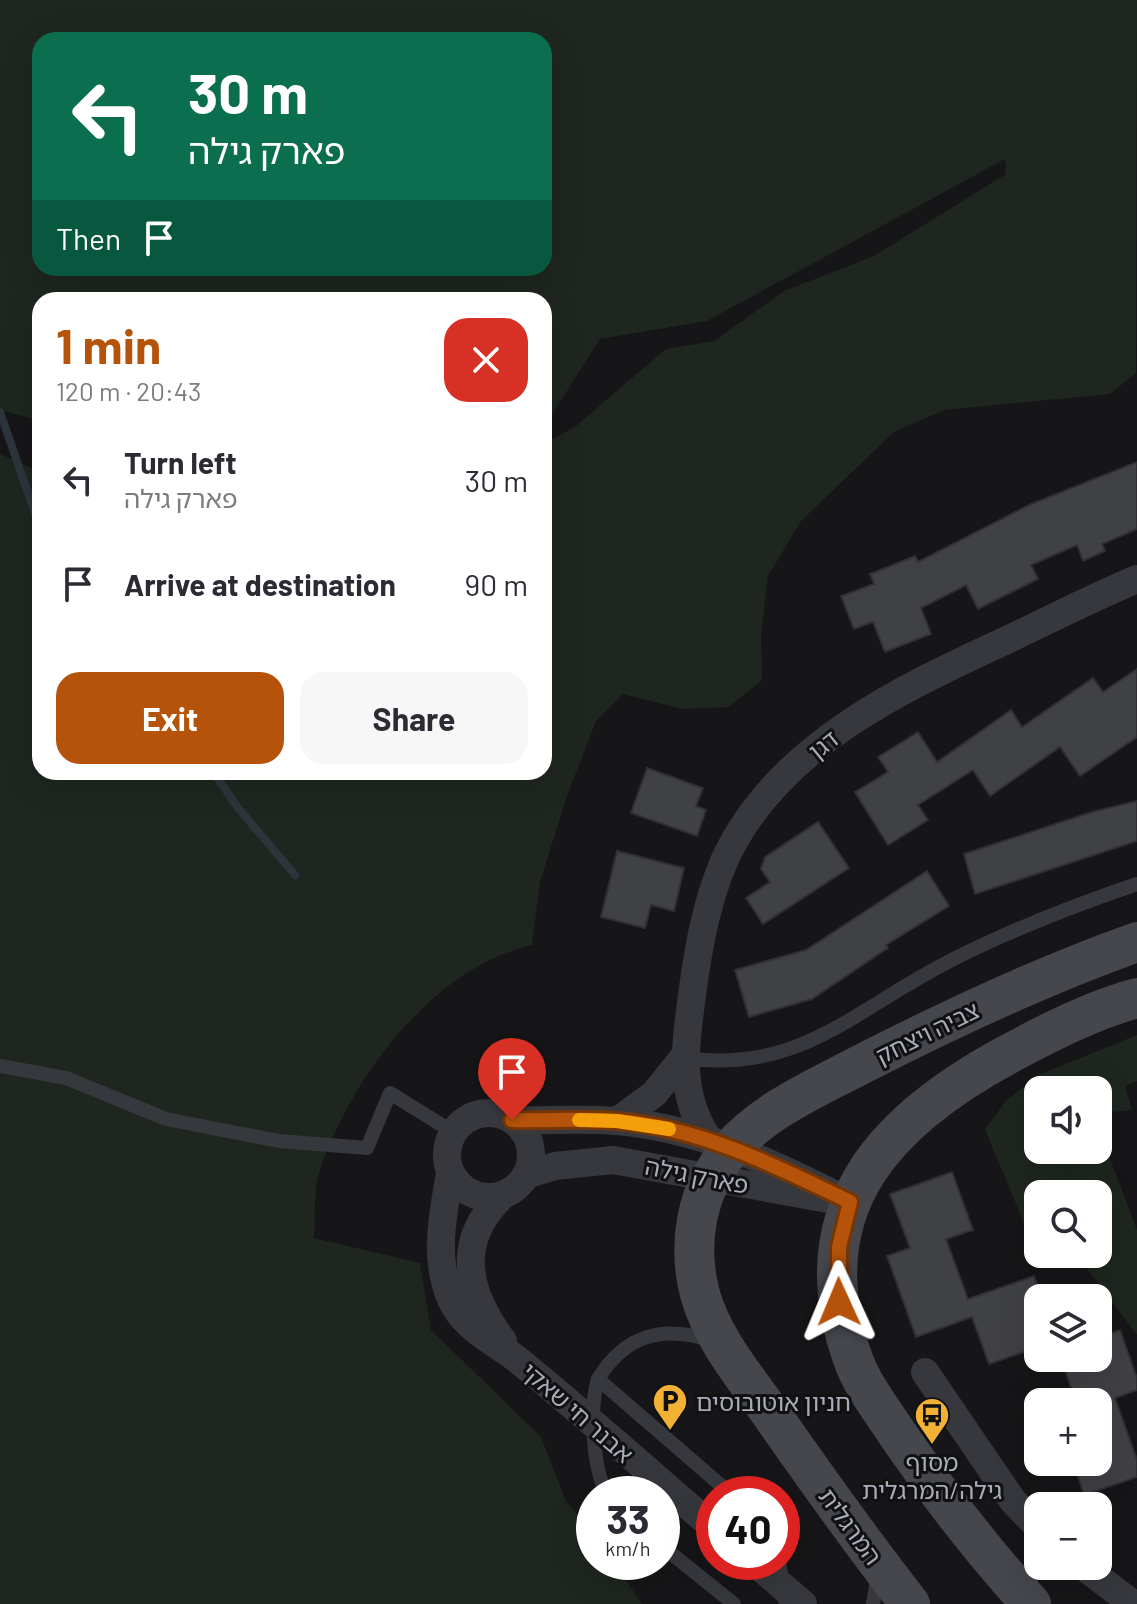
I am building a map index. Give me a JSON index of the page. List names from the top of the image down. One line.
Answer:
{"streets":{"street":["דגן","צביה ויצחק","פארק גילה","אבנר חי שאקי","המרגלית"]},"crossings":[["דגן","צביה ויצחק"],["דגן","פארק גילה"],["דגן","המרגלית"],["צביה ויצחק","פארק גילה"],["צביה ויצחק","המרגלית"],["פארק גילה","אבנר חי שאקי"],["פארק גילה","המרגלית"]],"places":{"parking":["חניון אוטובוסים"],"bus stop":["מסוף גילה/המרגלית"]},"page":{"turn":["30 m","פארק גילה"],"then":"Then","heading":["1 min","120 m · 20:43"],"list":[{"name":"Turn left","note":"פארק גילה","value":"30 m"},{"name":"Arrive at destination","value":"90 m"}],"buttons":["Exit","Share"],"map_buttons":["+","−"],"speed":"33 km/h","limit":"40"}}
